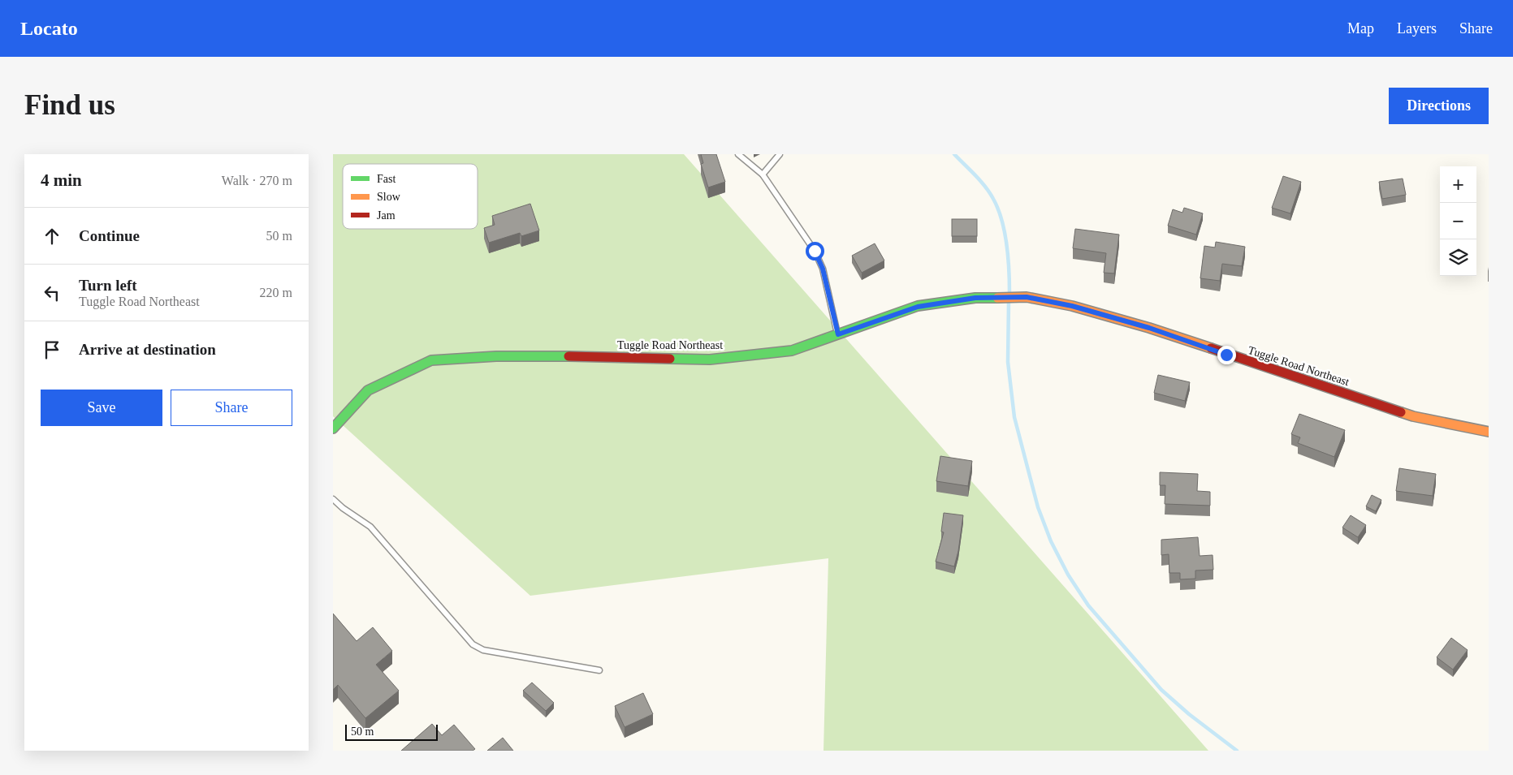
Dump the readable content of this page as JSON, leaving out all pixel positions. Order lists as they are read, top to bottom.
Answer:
{
  "streets": {
    "street": ["Tuggle Road Northeast"]
  },
  "legend": ["Fast", "Slow", "Jam"],
  "scale_bar": "50 m",
  "page": {
    "header": "Locato",
    "nav": ["Map", "Layers", "Share"],
    "buttons": [
      "Directions",
      ["Save", "Share"]
    ],
    "title": "Find us",
    "heading": ["4 min", "Walk · 270 m"],
    "map_buttons": ["+", "−"],
    "list": [
      ["Continue", "50 m"],
      ["Turn left", "Tuggle Road Northeast", "220 m"],
      "Arrive at destination"
    ],
    "scale": "50 m"
  }
}
